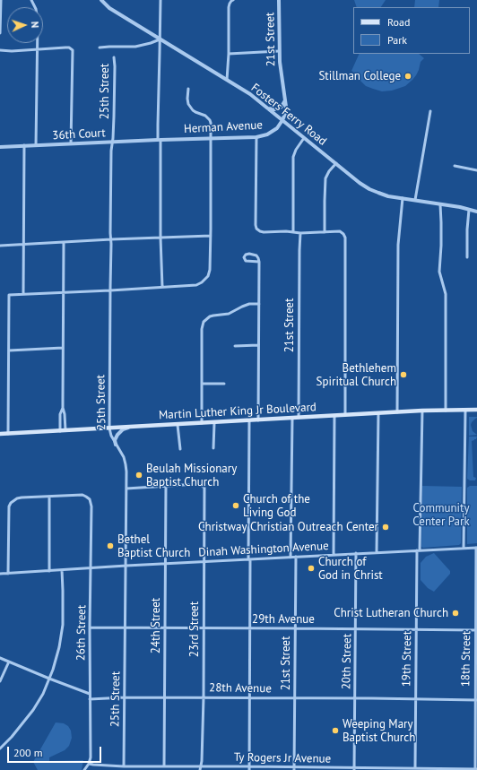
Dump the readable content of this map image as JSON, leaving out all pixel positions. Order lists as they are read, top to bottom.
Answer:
{
  "streets": {
    "main road": ["Martin Luther King Jr Boulevard"],
    "street": [
      "21st Street",
      "25th Street",
      "Fosters Ferry Road",
      "Herman Avenue",
      "36th Court",
      "Dinah Washington Avenue",
      "29th Avenue",
      "24th Street",
      "23rd Street",
      "26th Street",
      "19th Street",
      "18th Street",
      "20th Street",
      "28th Avenue",
      "Ty Rogers Jr Avenue"
    ]
  },
  "crossings": [
    ["21st Street", "Fosters Ferry Road"],
    ["21st Street", "Herman Avenue"],
    ["21st Street", "Martin Luther King Jr Boulevard"],
    ["21st Street", "Dinah Washington Avenue"],
    ["21st Street", "29th Avenue"],
    ["21st Street", "28th Avenue"],
    ["21st Street", "Ty Rogers Jr Avenue"],
    ["25th Street", "36th Court"],
    ["25th Street", "Martin Luther King Jr Boulevard"],
    ["25th Street", "Dinah Washington Avenue"],
    ["25th Street", "29th Avenue"],
    ["25th Street", "28th Avenue"],
    ["25th Street", "Ty Rogers Jr Avenue"],
    ["Fosters Ferry Road", "Herman Avenue"],
    ["Herman Avenue", "36th Court"],
    ["Martin Luther King Jr Boulevard", "19th Street"],
    ["Dinah Washington Avenue", "24th Street"],
    ["Dinah Washington Avenue", "23rd Street"],
    ["Dinah Washington Avenue", "26th Street"],
    ["Dinah Washington Avenue", "19th Street"],
    ["Dinah Washington Avenue", "18th Street"],
    ["Dinah Washington Avenue", "20th Street"],
    ["29th Avenue", "24th Street"],
    ["29th Avenue", "23rd Street"],
    ["29th Avenue", "26th Street"],
    ["29th Avenue", "19th Street"],
    ["29th Avenue", "18th Street"],
    ["29th Avenue", "20th Street"],
    ["24th Street", "23rd Street"],
    ["24th Street", "28th Avenue"],
    ["24th Street", "Ty Rogers Jr Avenue"],
    ["23rd Street", "28th Avenue"],
    ["23rd Street", "Ty Rogers Jr Avenue"],
    ["26th Street", "28th Avenue"],
    ["26th Street", "Ty Rogers Jr Avenue"],
    ["19th Street", "28th Avenue"],
    ["19th Street", "Ty Rogers Jr Avenue"],
    ["18th Street", "28th Avenue"],
    ["18th Street", "Ty Rogers Jr Avenue"],
    ["20th Street", "28th Avenue"],
    ["20th Street", "Ty Rogers Jr Avenue"]
  ],
  "parks": ["Community Center Park"],
  "places": [
    "Stillman College",
    "Bethlehem Spiritual Church",
    "Beulah Missionary Baptist Church",
    "Church of the Living God",
    "Christway Christian Outreach Center",
    "Bethel Baptist Church",
    "Church of God in Christ",
    "Christ Lutheran Church",
    "Weeping Mary Baptist Church"
  ],
  "legend": ["Road", "Park"],
  "scale_bar": "200 m",
  "north": "right"
}
